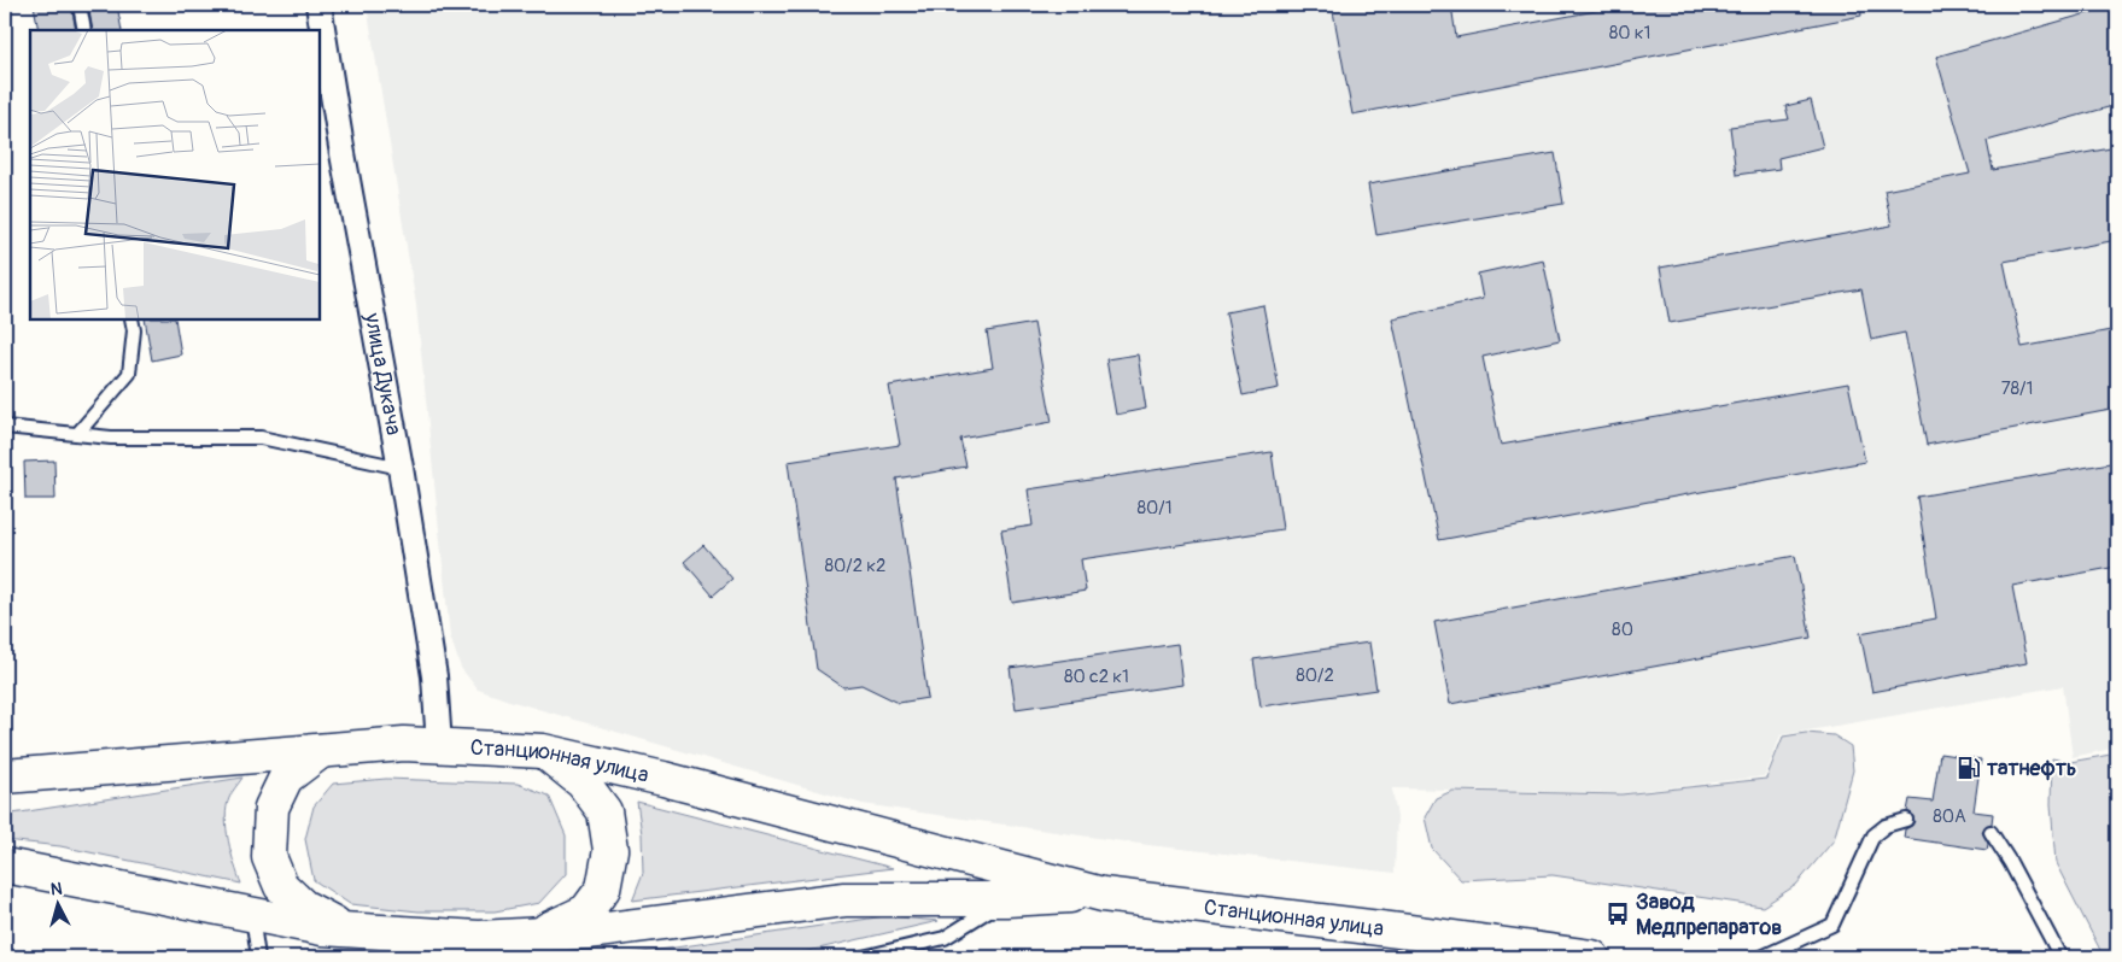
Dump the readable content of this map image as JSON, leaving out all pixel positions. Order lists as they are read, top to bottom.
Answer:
{
  "streets": {
    "main road": ["Станционная улица"],
    "street": ["улица Дукача"]
  },
  "crossings": [
    ["улица Дукача", "Станционная улица"]
  ],
  "places": {
    "fuel station": ["татнефть"],
    "bus stop": ["Завод Медпрепаратов"]
  },
  "house_numbers": [
    "80 к1",
    "78/1",
    "80/1",
    "80/2 к2",
    "80",
    "80/2",
    "80 с2 к1",
    "80А"
  ],
  "north": "top"
}
